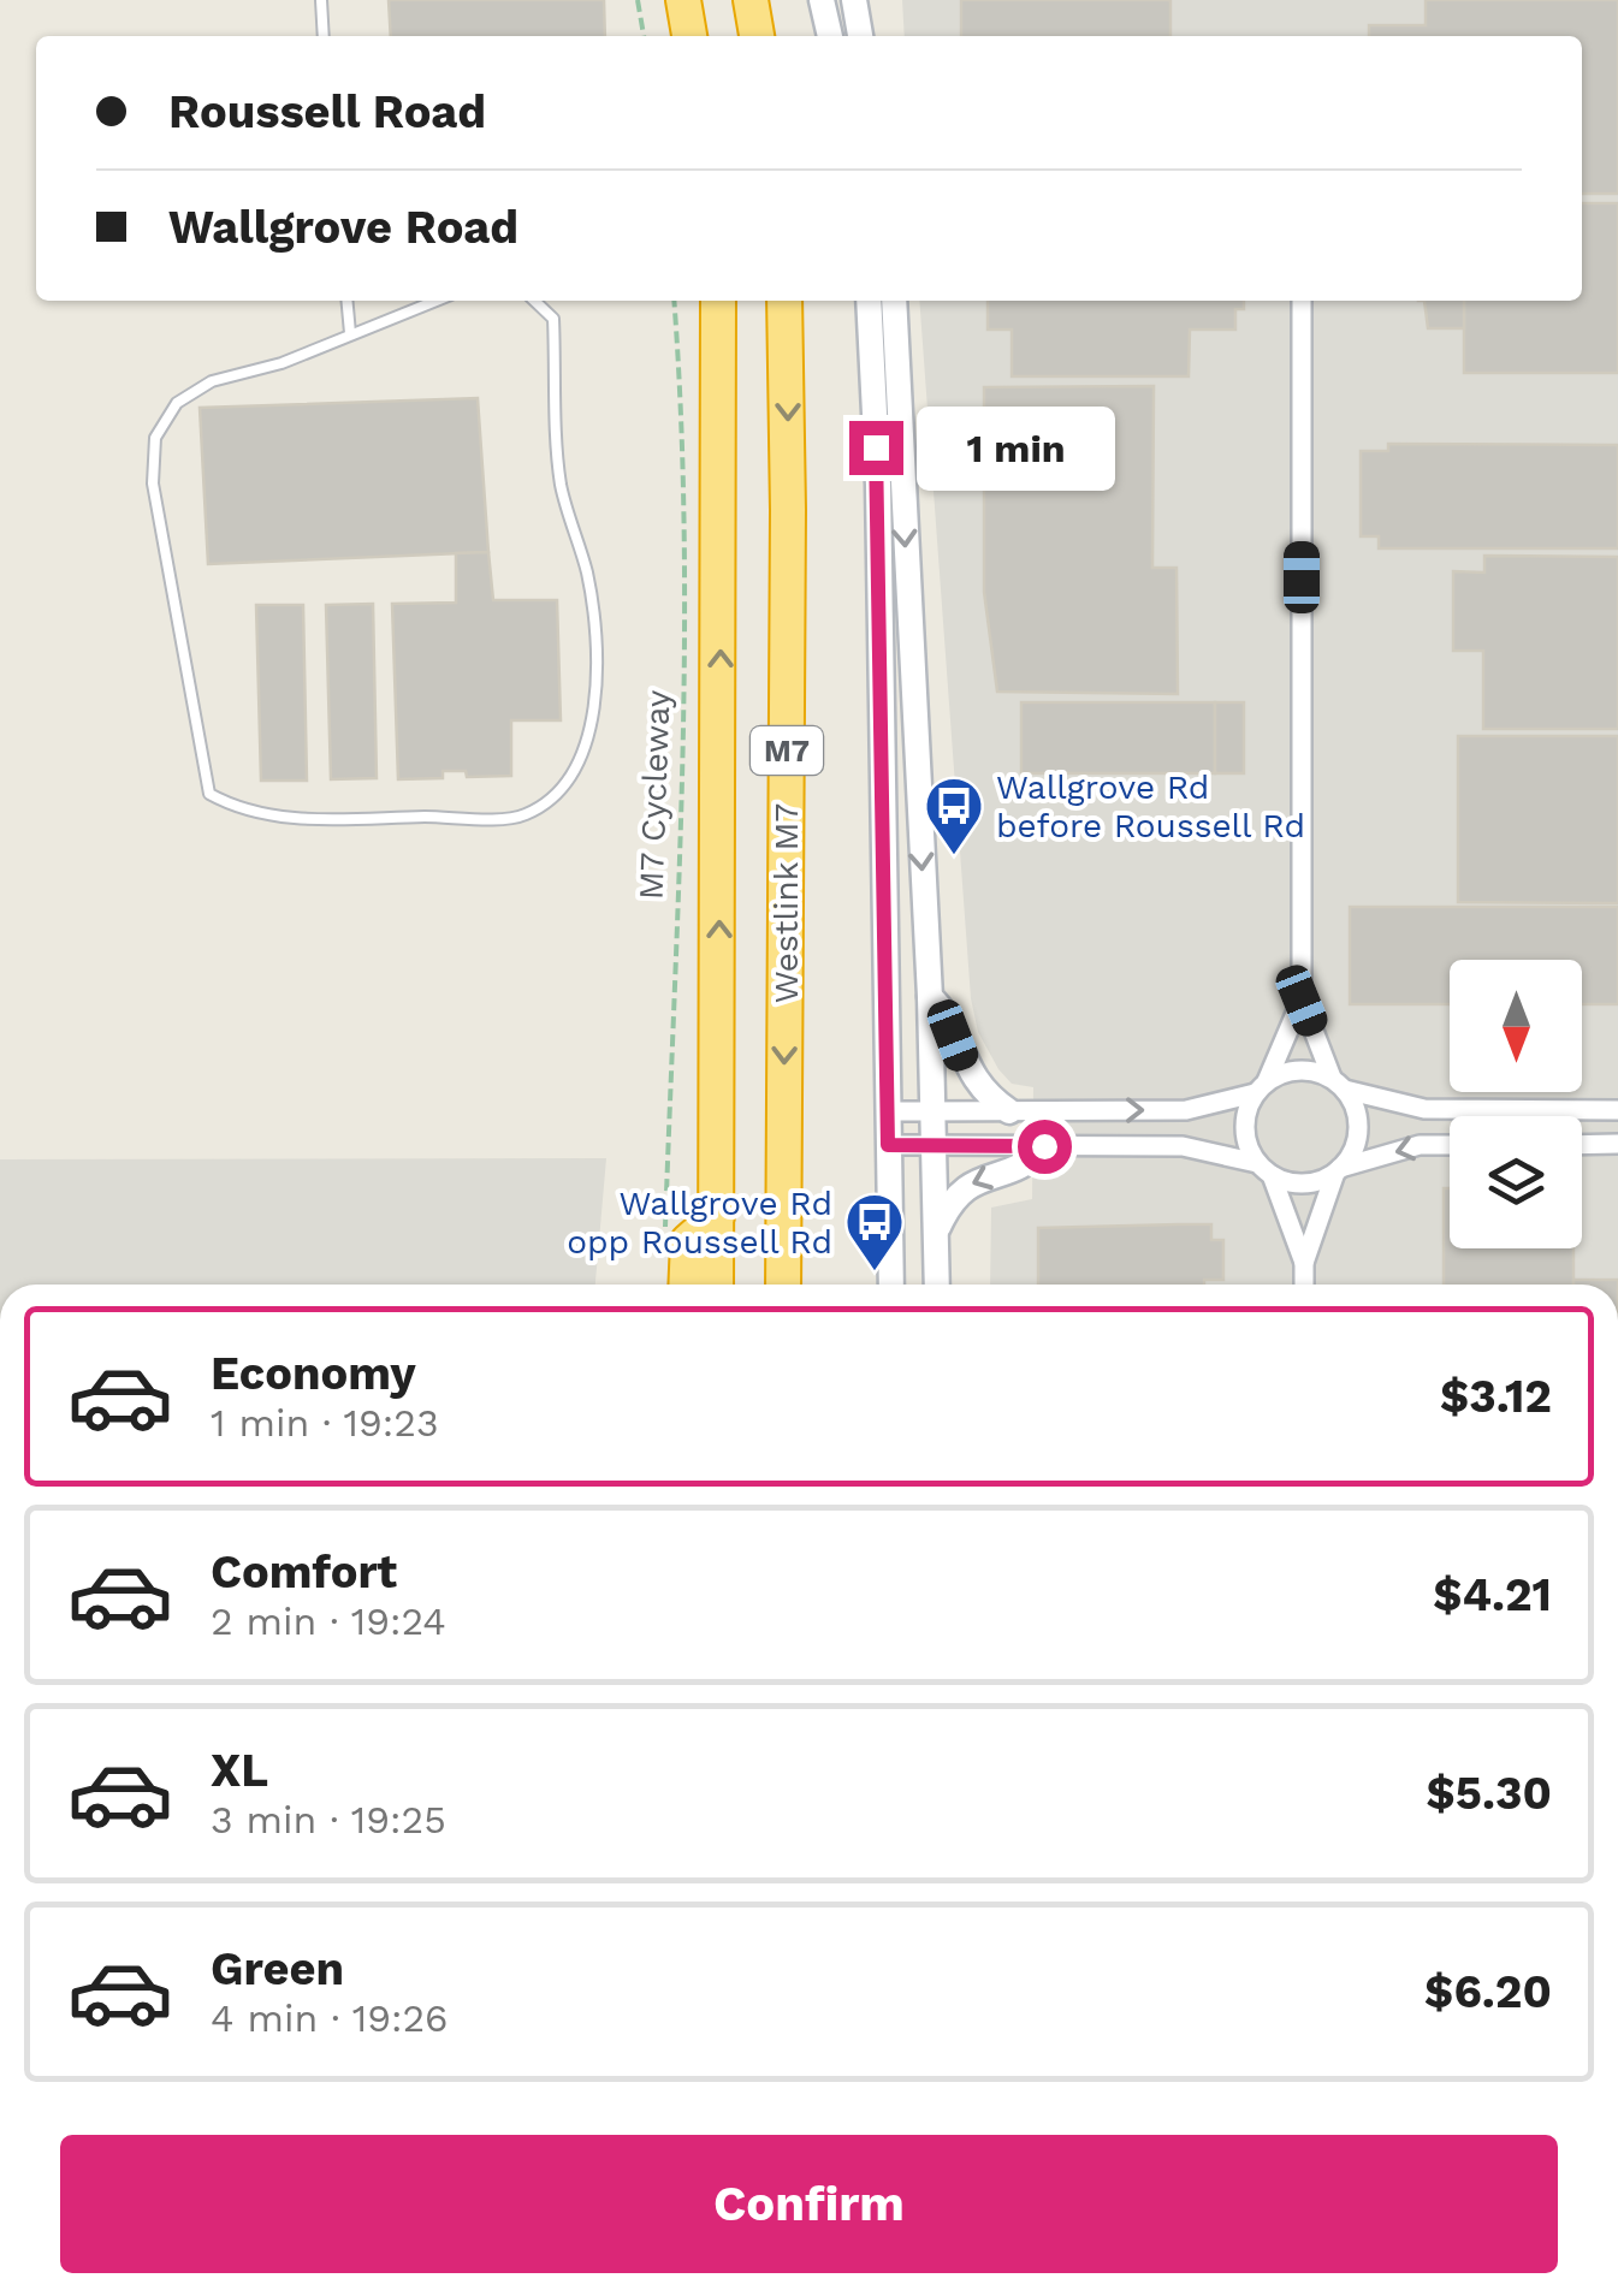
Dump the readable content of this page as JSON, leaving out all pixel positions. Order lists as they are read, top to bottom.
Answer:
{
  "streets": {
    "highway": ["M7", "Westlink M7"],
    "path": ["M7 Cycleway"]
  },
  "places": {
    "bus stop": ["Wallgrove Rd before Roussell Rd", "Wallgrove Rd opp Roussell Rd"]
  },
  "north": "bottom",
  "page": {
    "banner": ["Roussell Road", "Wallgrove Road"],
    "bubble": "1 min",
    "list": [
      {
        "name": "Economy",
        "note": "1 min · 19:23",
        "value": "$3.12"
      },
      {
        "name": "Comfort",
        "note": "2 min · 19:24",
        "value": "$4.21"
      },
      {
        "name": "XL",
        "note": "3 min · 19:25",
        "value": "$5.30"
      },
      {
        "name": "Green",
        "note": "4 min · 19:26",
        "value": "$6.20"
      }
    ],
    "buttons": "Confirm"
  }
}
